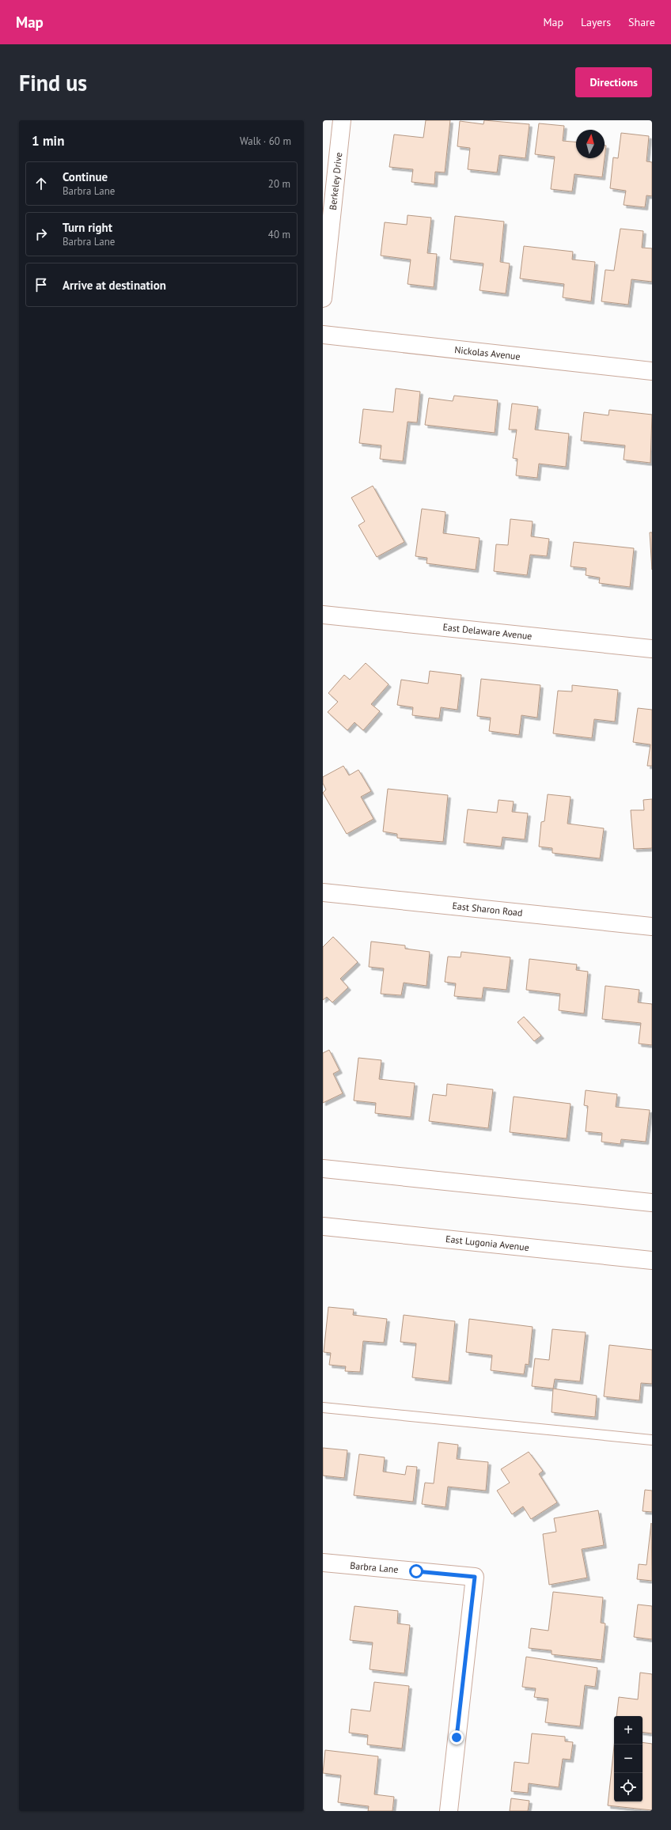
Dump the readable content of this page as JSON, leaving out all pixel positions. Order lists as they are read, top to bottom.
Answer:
{
  "streets": {
    "street": [
      "Berkeley Drive",
      "Nickolas Avenue",
      "East Delaware Avenue",
      "East Sharon Road",
      "East Lugonia Avenue",
      "Barbra Lane"
    ]
  },
  "north": "top",
  "page": {
    "header": "Map",
    "nav": ["Map", "Layers", "Share"],
    "buttons": "Directions",
    "title": "Find us",
    "heading": ["1 min", "Walk · 60 m"],
    "list": [
      ["Continue", "Barbra Lane", "20 m"],
      ["Turn right", "Barbra Lane", "40 m"],
      "Arrive at destination"
    ],
    "map_buttons": ["+", "−"]
  }
}
